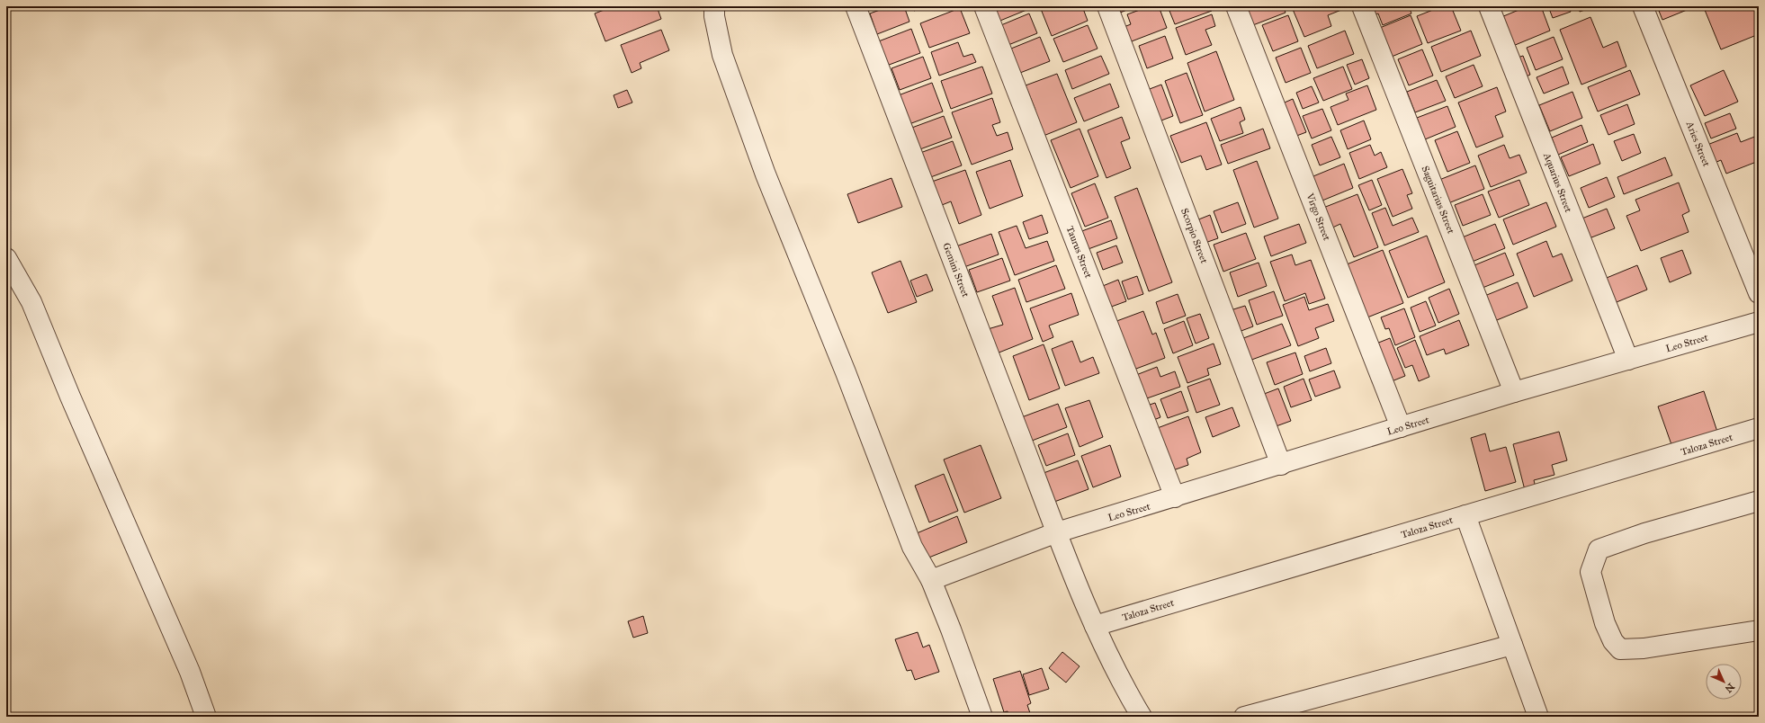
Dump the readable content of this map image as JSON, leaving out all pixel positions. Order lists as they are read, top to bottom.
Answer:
{
  "streets": {
    "street": [
      "Aries Street",
      "Aquarius Street",
      "Saguitarius Street",
      "Virgo Street",
      "Scorpio Street",
      "Taurus Street",
      "Gemini Street",
      "Leo Street",
      "Taloza Street"
    ]
  },
  "crossings": [
    ["Aquarius Street", "Leo Street"],
    ["Saguitarius Street", "Leo Street"],
    ["Virgo Street", "Leo Street"],
    ["Scorpio Street", "Leo Street"],
    ["Taurus Street", "Leo Street"],
    ["Gemini Street", "Leo Street"],
    ["Gemini Street", "Taloza Street"]
  ],
  "north": "bottom right"
}
